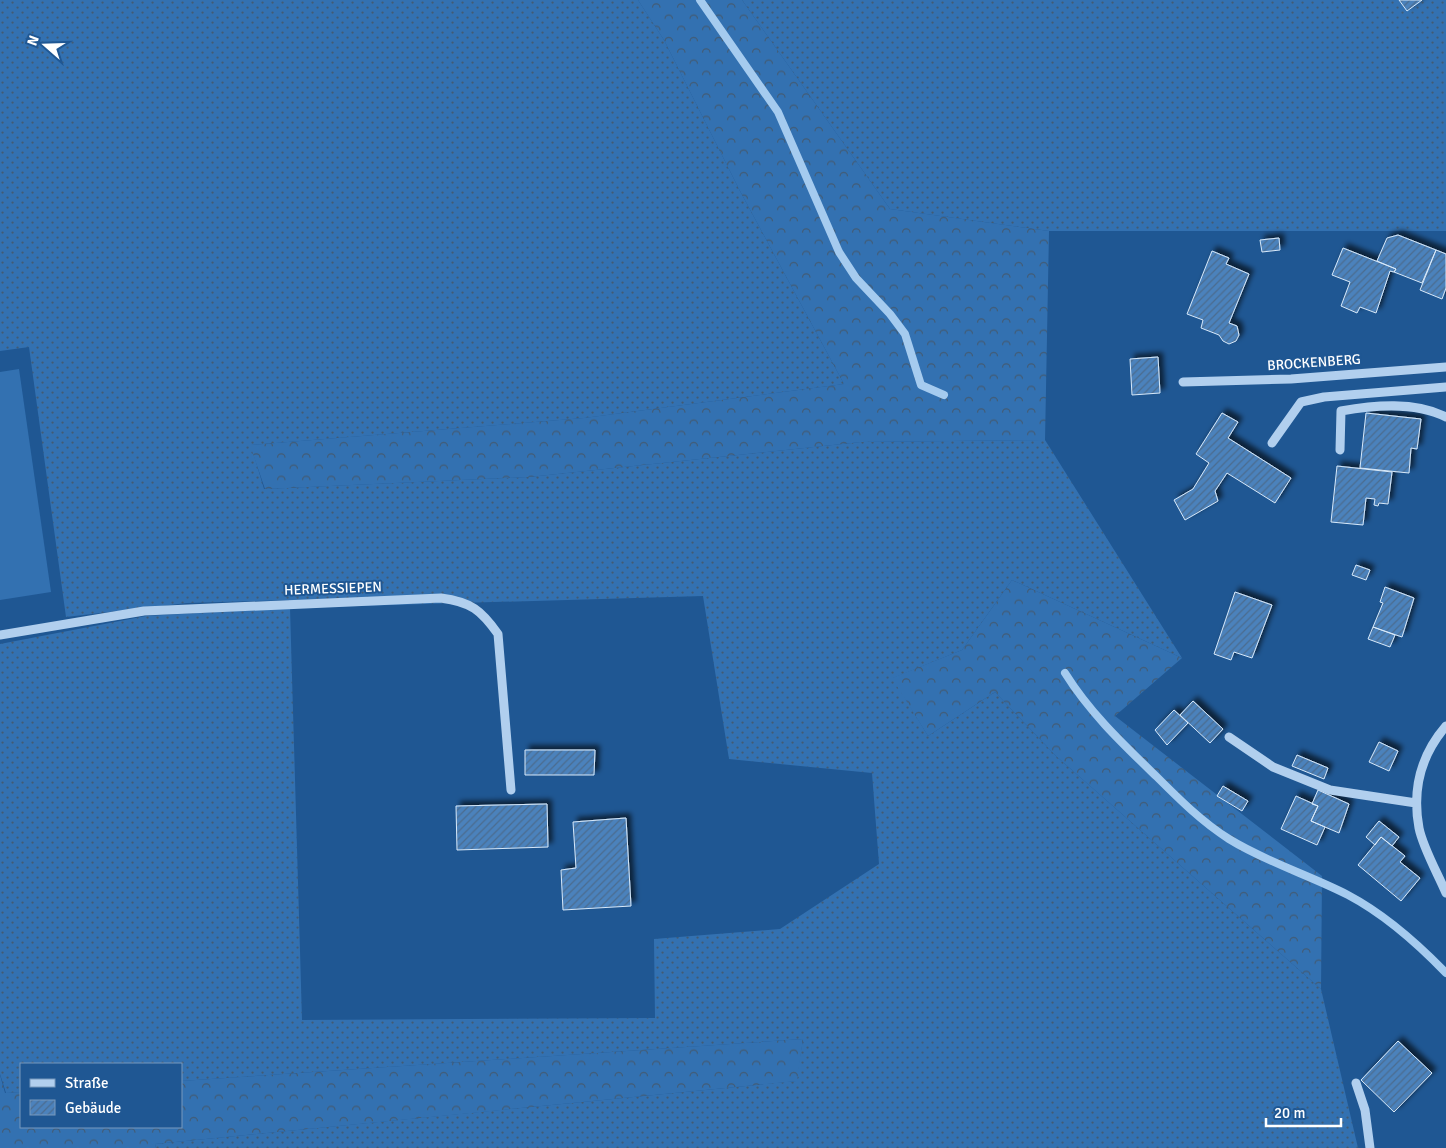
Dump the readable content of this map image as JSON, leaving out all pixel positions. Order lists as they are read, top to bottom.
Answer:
{
  "streets": {
    "street": ["BROCKENBERG", "HERMESSIEPEN"]
  },
  "legend": ["Straße", "Gebäude"],
  "scale_bar": "20 m",
  "north": "left"
}
